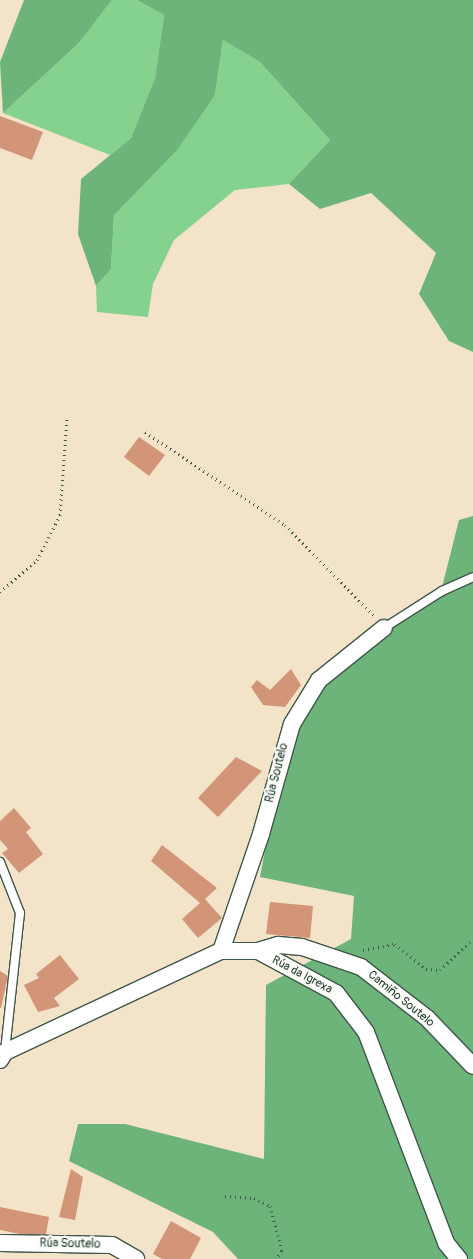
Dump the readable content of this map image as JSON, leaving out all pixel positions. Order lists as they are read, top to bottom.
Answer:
{
  "streets": {
    "street": ["Rúa Soutelo", "Rúa da Igrexa", "Camiño Soutelo"]
  },
  "crossings": [
    ["Rúa Soutelo", "Rúa da Igrexa"],
    ["Rúa da Igrexa", "Camiño Soutelo"]
  ]
}
